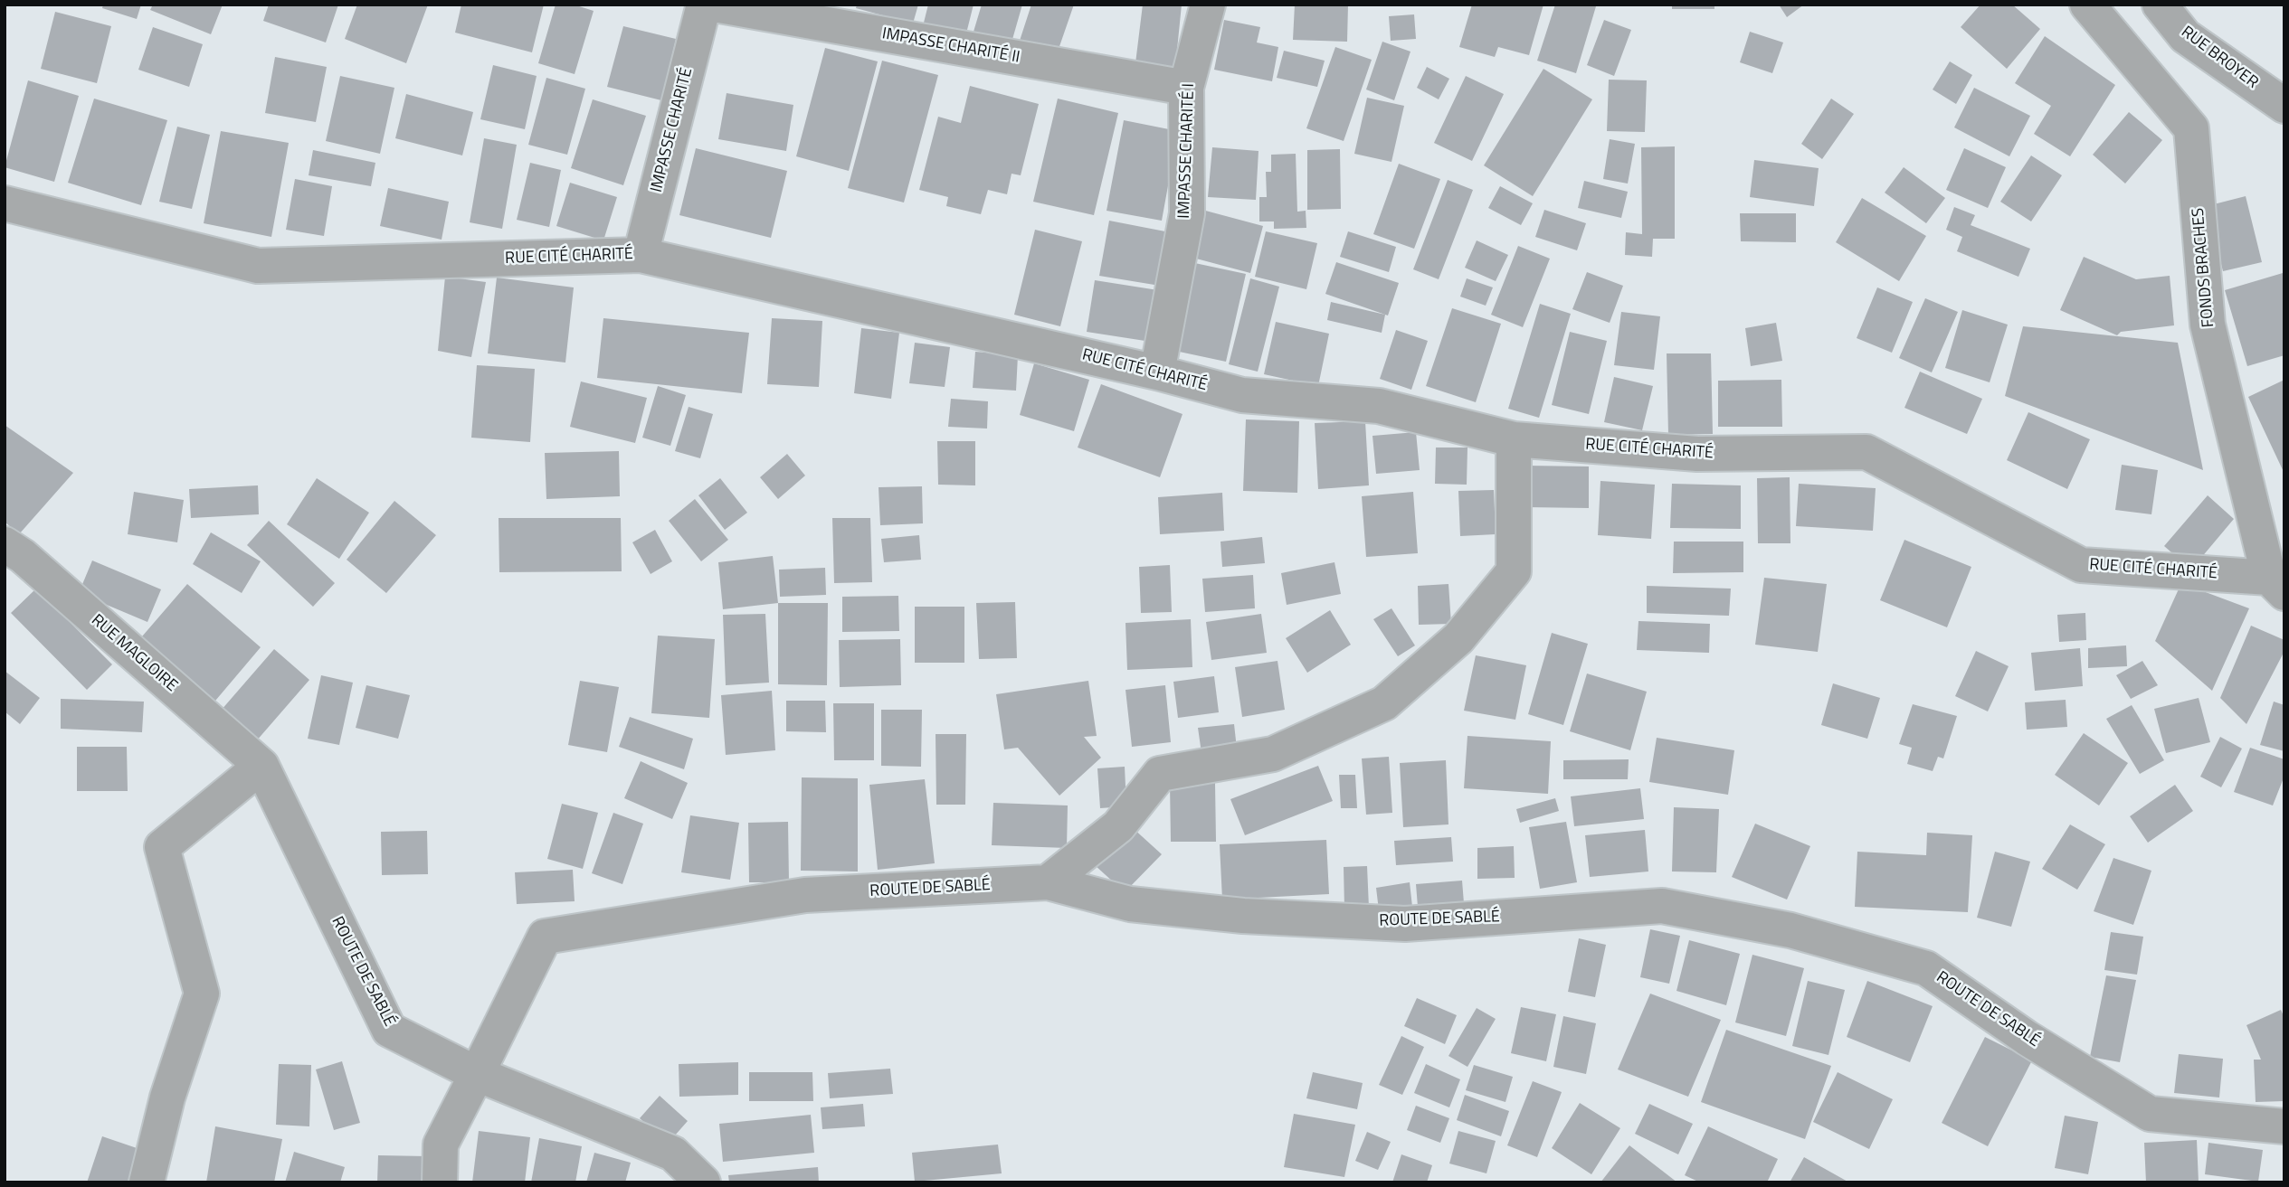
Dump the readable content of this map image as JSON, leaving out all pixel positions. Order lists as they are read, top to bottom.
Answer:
{
  "streets": {
    "street": [
      "IMPASSE CHARITÉ II",
      "RUE BROYER",
      "IMPASSE CHARITÉ",
      "IMPASSE CHARITÉ I",
      "RUE CITÉ CHARITÉ",
      "FONDS BRACHES",
      "RUE MAGLOIRE",
      "ROUTE DE SABLÉ"
    ]
  },
  "crossings": [
    ["IMPASSE CHARITÉ II", "IMPASSE CHARITÉ I"],
    ["IMPASSE CHARITÉ", "RUE CITÉ CHARITÉ"],
    ["IMPASSE CHARITÉ I", "RUE CITÉ CHARITÉ"],
    ["RUE CITÉ CHARITÉ", "FONDS BRACHES"],
    ["RUE MAGLOIRE", "ROUTE DE SABLÉ"]
  ]
}
